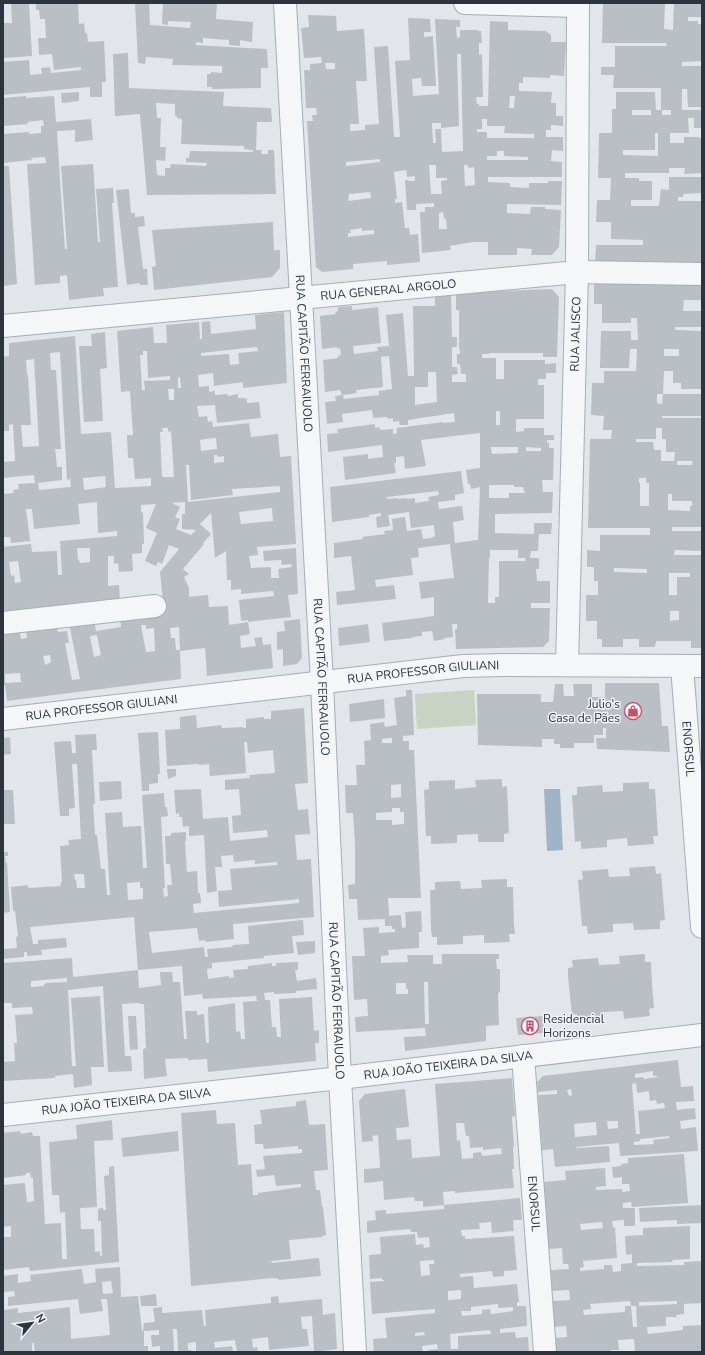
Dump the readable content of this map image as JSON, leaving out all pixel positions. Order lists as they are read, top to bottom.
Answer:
{
  "streets": {
    "street": [
      "RUA GENERAL ARGOLO",
      "RUA JALISCO",
      "RUA CAPITÃO FERRAIUOLO",
      "RUA PROFESSOR GIULIANI",
      "ENORSUL",
      "RUA JOÃO TEIXEIRA DA SILVA"
    ]
  },
  "crossings": [
    ["RUA GENERAL ARGOLO", "RUA JALISCO"],
    ["RUA GENERAL ARGOLO", "RUA CAPITÃO FERRAIUOLO"],
    ["RUA JALISCO", "RUA PROFESSOR GIULIANI"],
    ["RUA CAPITÃO FERRAIUOLO", "RUA PROFESSOR GIULIANI"],
    ["RUA CAPITÃO FERRAIUOLO", "RUA JOÃO TEIXEIRA DA SILVA"],
    ["RUA PROFESSOR GIULIANI", "ENORSUL"],
    ["ENORSUL", "RUA JOÃO TEIXEIRA DA SILVA"]
  ],
  "places": {
    "shop": ["Julio's Casa de Pães"],
    "building": ["Residencial Horizons"]
  },
  "north": "top right"
}
